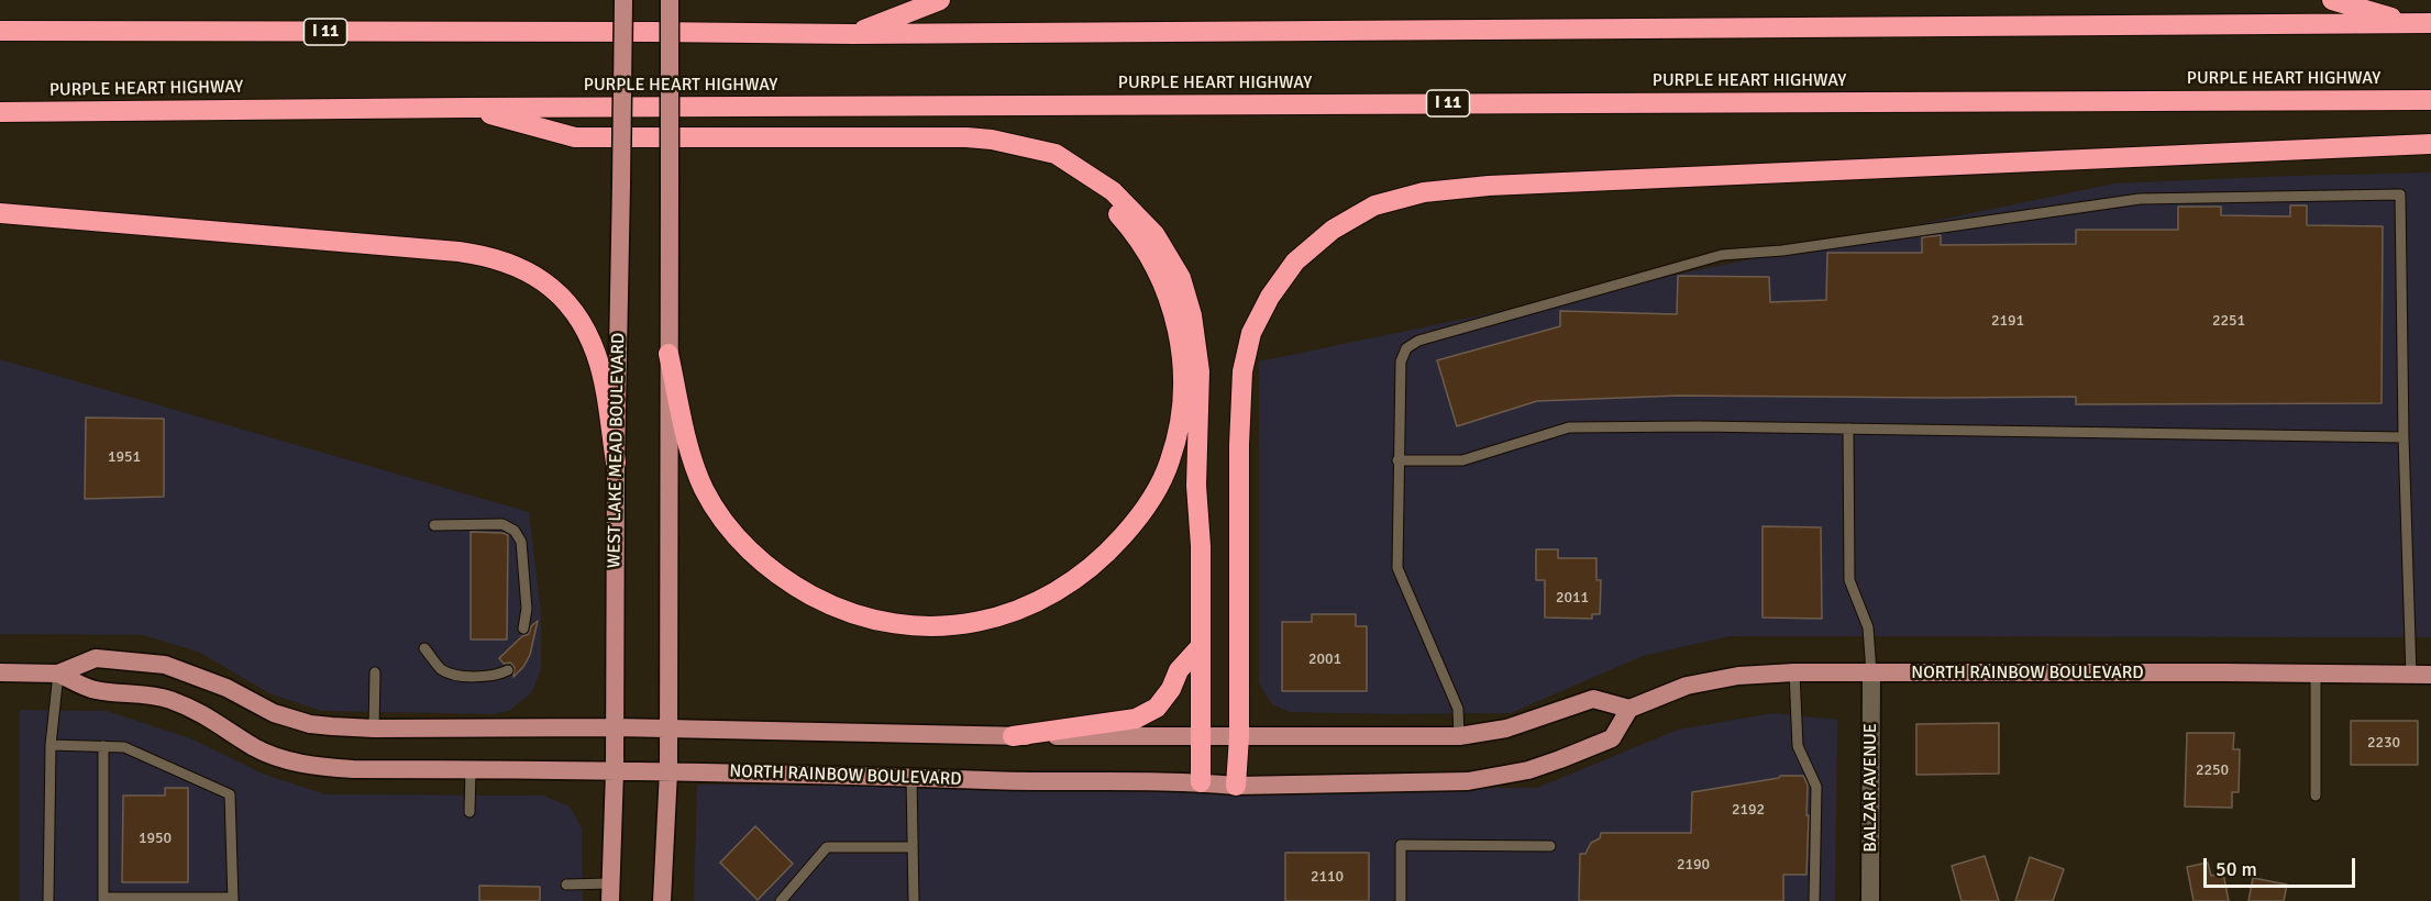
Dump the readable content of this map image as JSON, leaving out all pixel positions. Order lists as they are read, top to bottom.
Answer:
{
  "streets": {
    "highway": ["I 11", "PURPLE HEART HIGHWAY"],
    "main road": ["WEST LAKE MEAD BOULEVARD", "NORTH RAINBOW BOULEVARD"],
    "street": ["BALZAR AVENUE"]
  },
  "crossings": [
    ["WEST LAKE MEAD BOULEVARD", "NORTH RAINBOW BOULEVARD"],
    ["NORTH RAINBOW BOULEVARD", "BALZAR AVENUE"]
  ],
  "house_numbers": [
    "2191",
    "2251",
    "1951",
    "2011",
    "2001",
    "2230",
    "2250",
    "2192",
    "1950",
    "2190",
    "2110"
  ],
  "scale_bar": "50 m"
}
